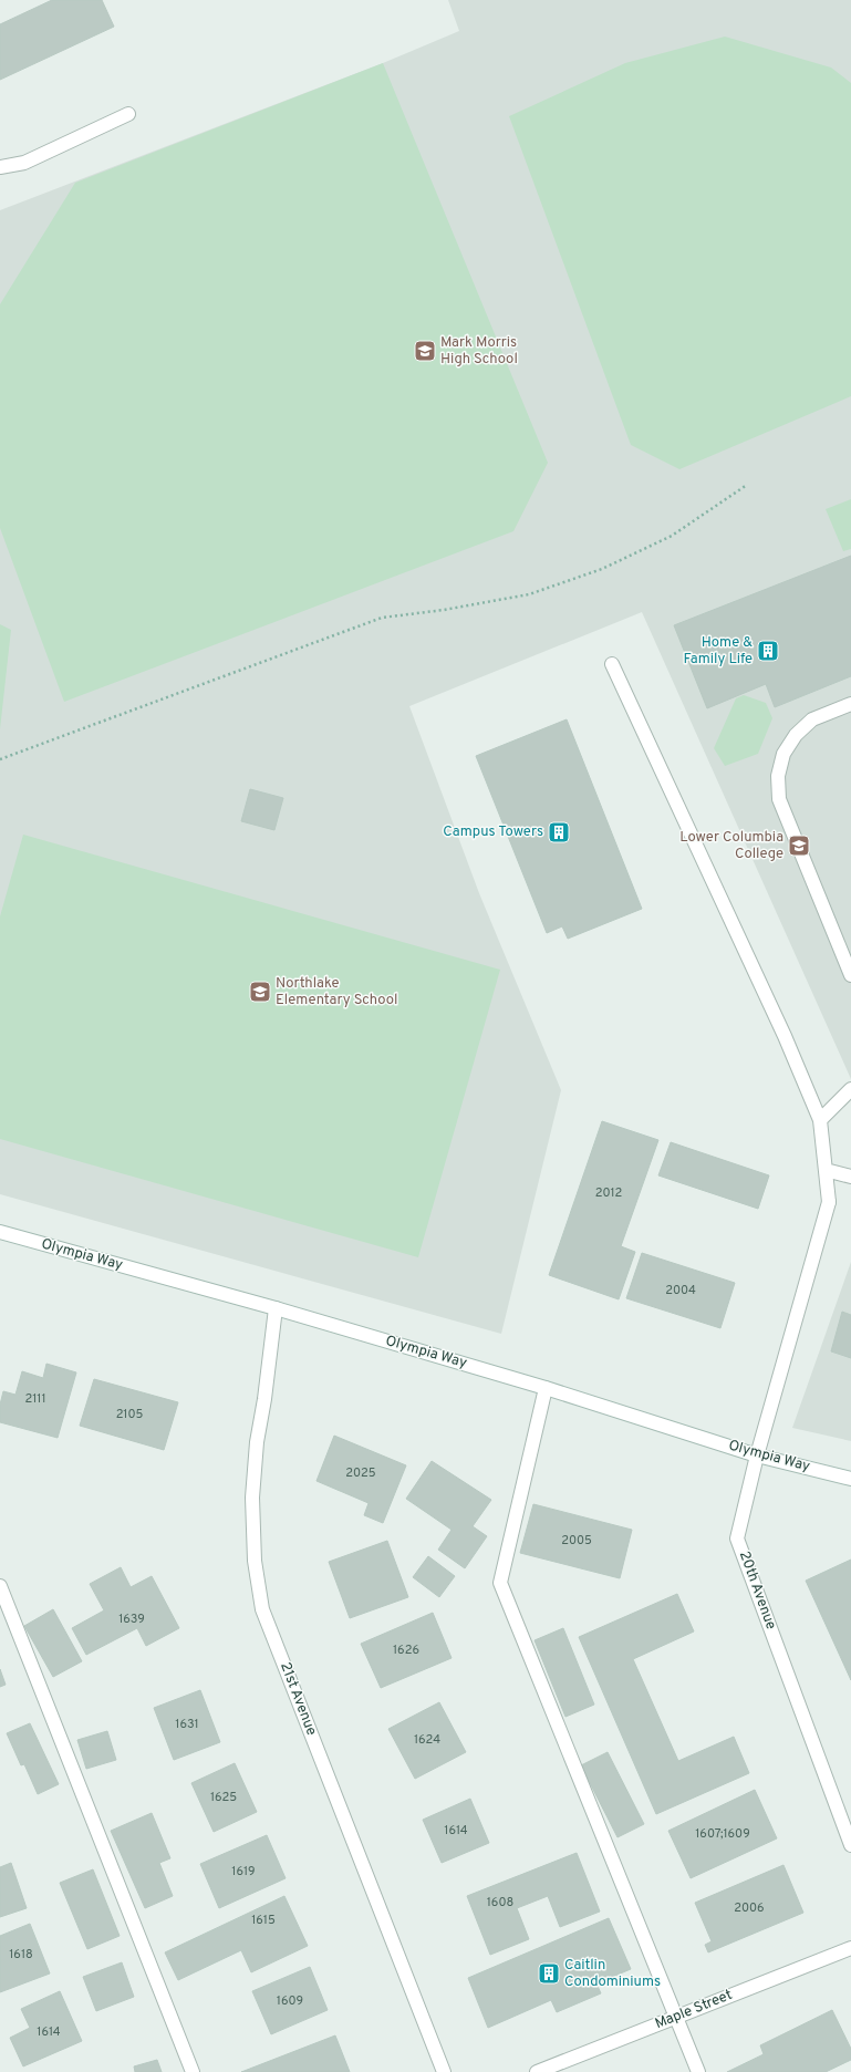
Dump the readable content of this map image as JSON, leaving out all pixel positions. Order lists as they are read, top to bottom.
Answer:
{
  "streets": {
    "street": [
      "Olympia Way",
      "20th Avenue",
      "21st Avenue",
      "Maple Street"
    ]
  },
  "crossings": [
    ["Olympia Way", "20th Avenue"],
    ["Olympia Way", "21st Avenue"]
  ],
  "places": {
    "school or university": ["Mark Morris High School", "Lower Columbia College", "Northlake Elementary School"],
    "building": ["Home & Family Life", "Campus Towers", "Caitlin Condominiums"]
  },
  "house_numbers": [
    "2012",
    "2004",
    "2111",
    "2105",
    "2025",
    "2005",
    "1639",
    "1626",
    "1631",
    "1624",
    "1625",
    "1614",
    "1607;1609",
    "1619",
    "1608",
    "2006",
    "1615",
    "1618",
    "1609",
    "1614"
  ]
}
